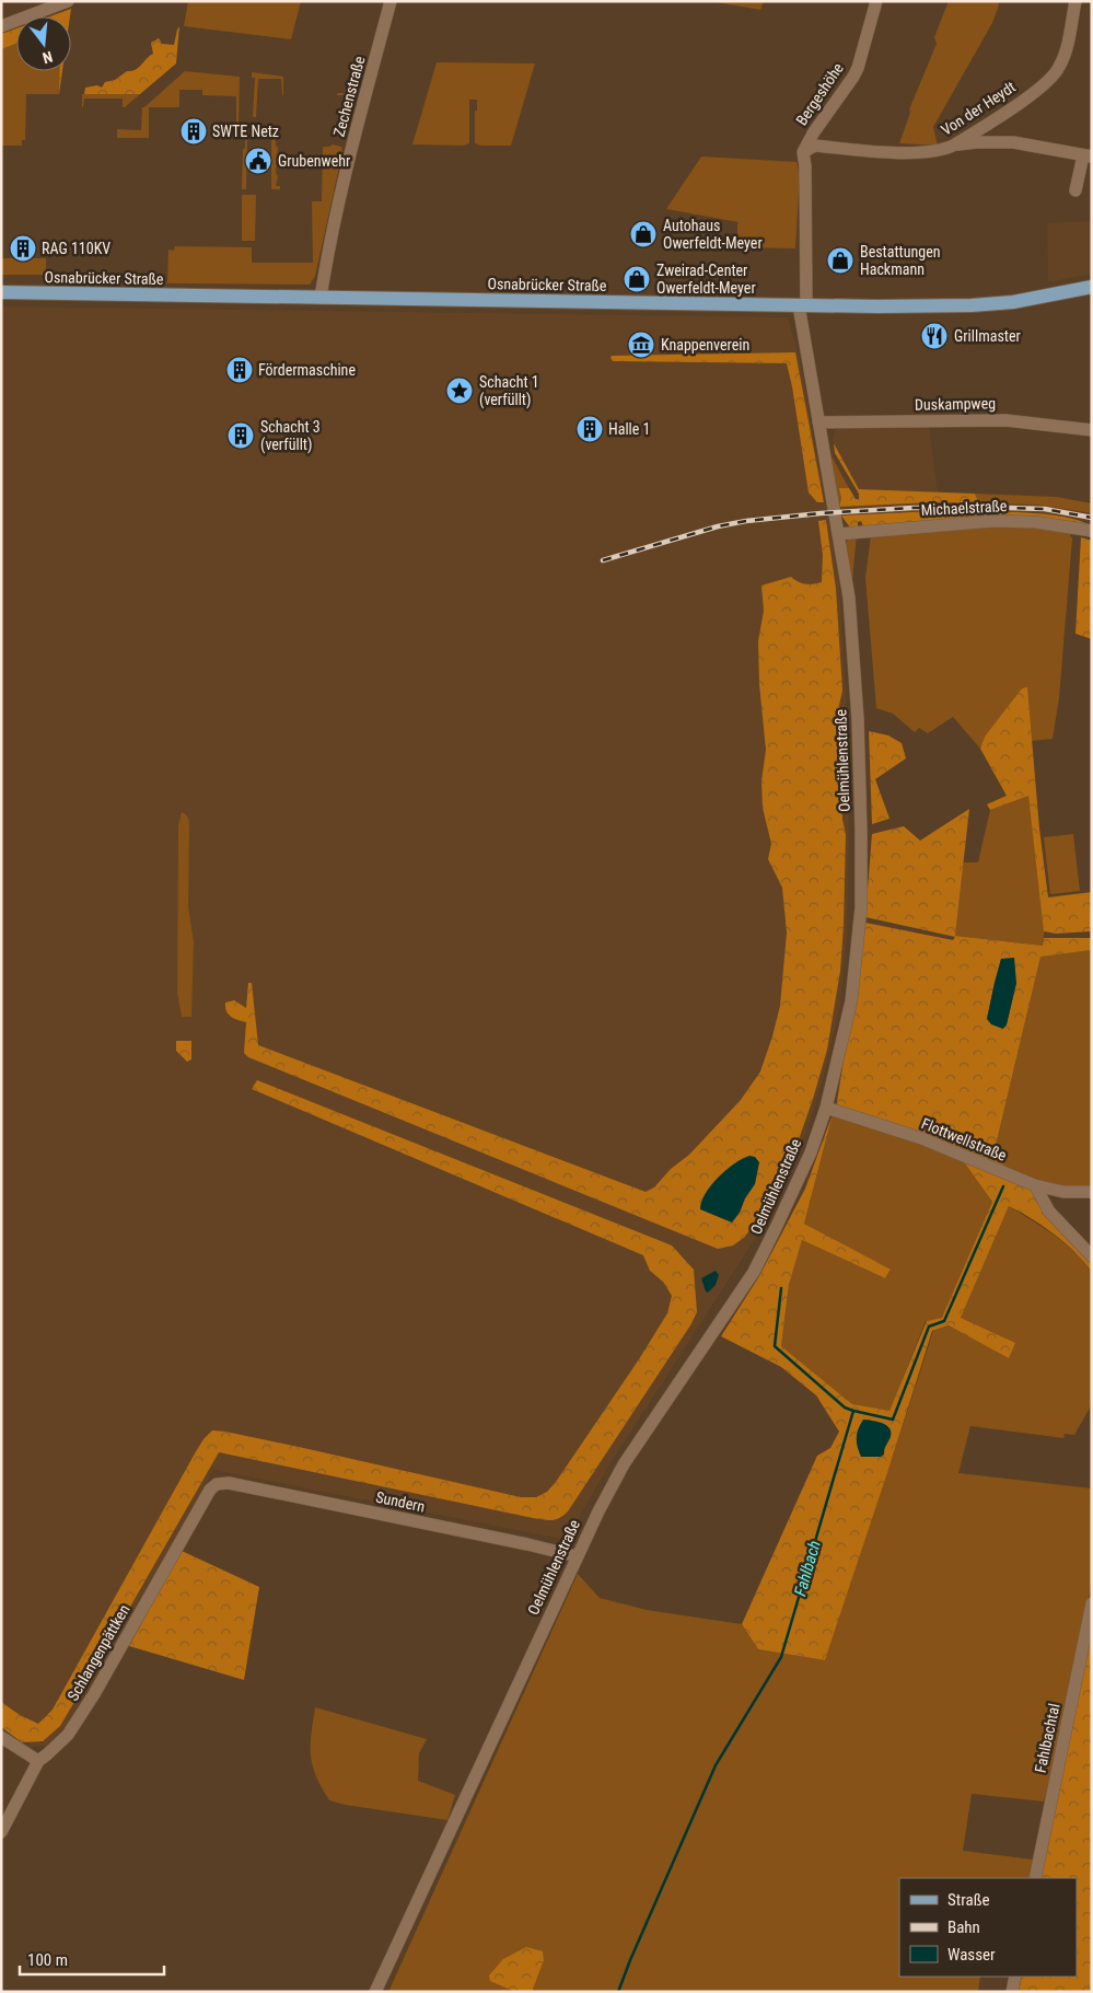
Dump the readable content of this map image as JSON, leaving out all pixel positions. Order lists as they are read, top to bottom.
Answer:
{
  "streets": {
    "main road": ["Osnabrücker Straße"],
    "street": [
      "Bergeshöhe",
      "Zechenstraße",
      "Von der Heydt",
      "Duskampweg",
      "Michaelstraße",
      "Oelmühlenstraße",
      "Flottwellstraße",
      "Sundern",
      "Schlangenpättken",
      "Fahlbachtal"
    ]
  },
  "crossings": [
    ["Bergeshöhe", "Von der Heydt"],
    ["Zechenstraße", "Osnabrücker Straße"],
    ["Osnabrücker Straße", "Oelmühlenstraße"],
    ["Duskampweg", "Oelmühlenstraße"],
    ["Michaelstraße", "Oelmühlenstraße"],
    ["Oelmühlenstraße", "Flottwellstraße"],
    ["Oelmühlenstraße", "Sundern"],
    ["Sundern", "Schlangenpättken"]
  ],
  "water": ["Fahlbach"],
  "places": {
    "building": [
      "SWTE Netz",
      "RAG 110KV",
      "Fördermaschine",
      "Halle 1",
      "Schacht 3 (verfüllt)"
    ],
    "public building": ["Grubenwehr"],
    "shop": ["Autohaus Owerfeldt-Meyer", "Bestattungen Hackmann", "Zweirad-Center Owerfeldt-Meyer"],
    "restaurant": ["Grillmaster"],
    "museum": ["Knappenverein"],
    "place": ["Schacht 1 (verfüllt)"]
  },
  "legend": ["Straße", "Bahn", "Wasser"],
  "scale_bar": "100 m",
  "north": "bottom"
}
